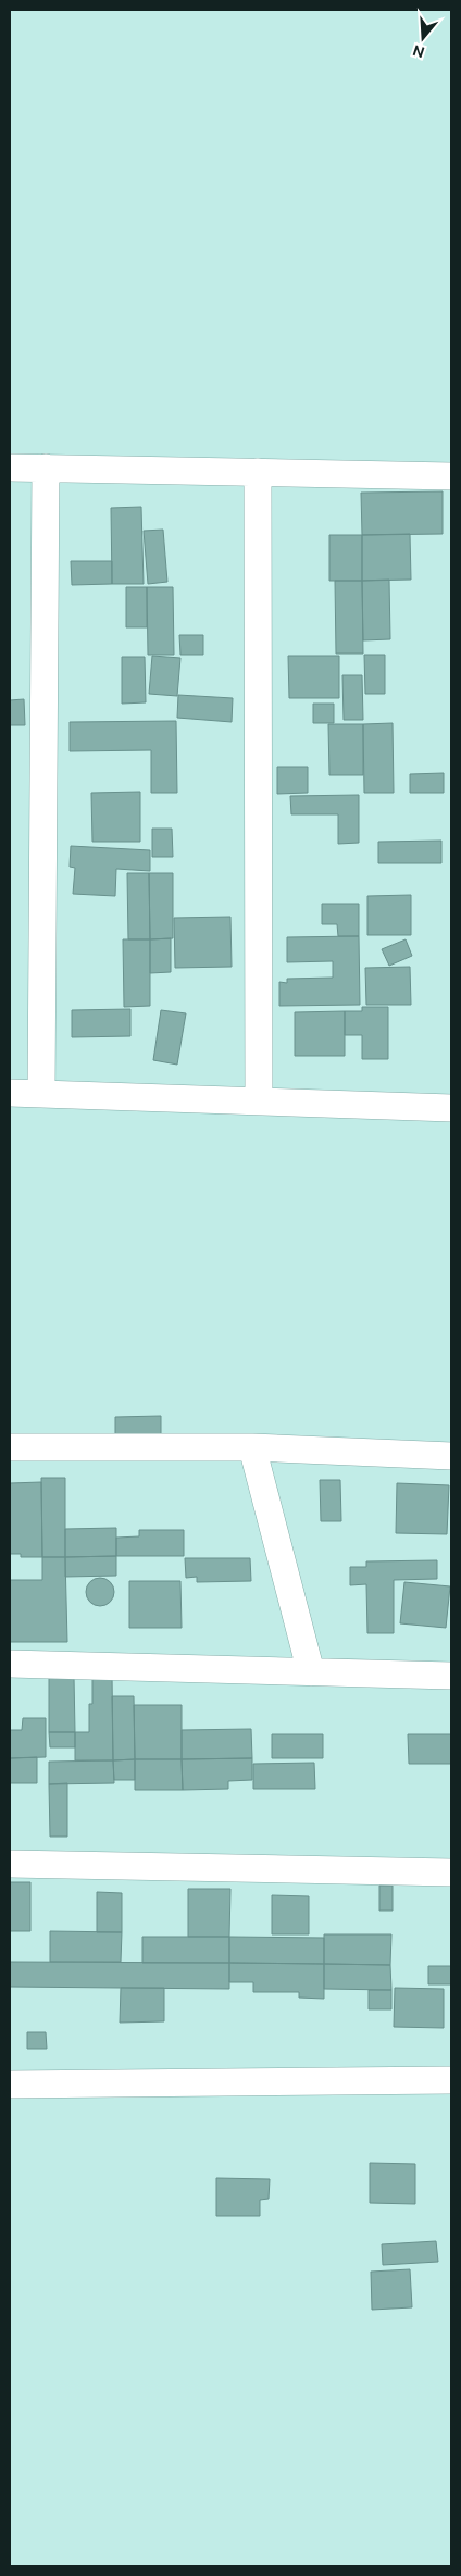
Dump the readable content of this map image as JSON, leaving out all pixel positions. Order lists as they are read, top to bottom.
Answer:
{
  "north": "bottom"
}
